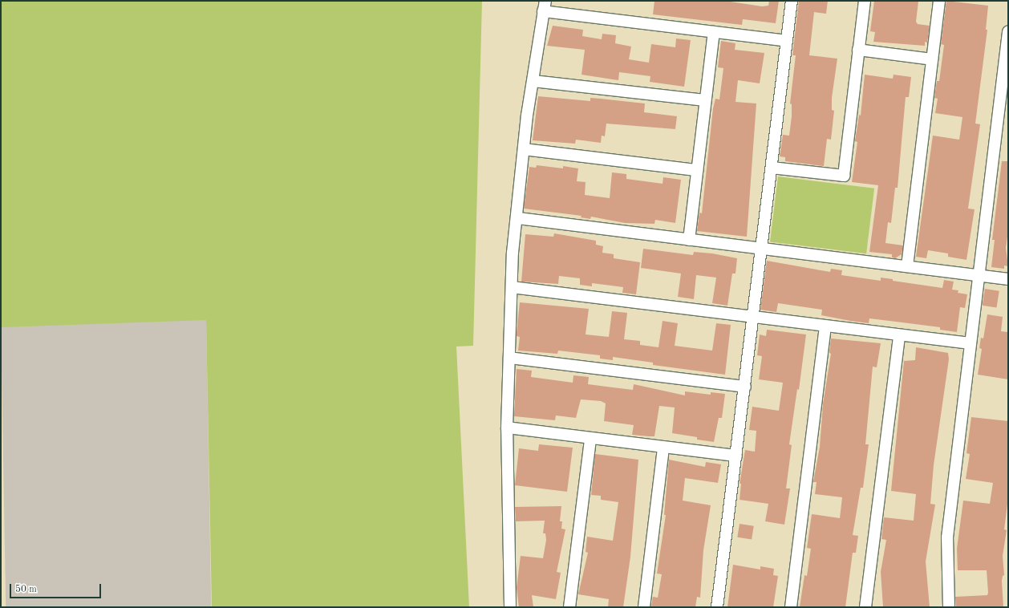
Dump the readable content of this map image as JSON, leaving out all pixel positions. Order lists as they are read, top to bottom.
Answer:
{
  "scale_bar": "50 m"
}
